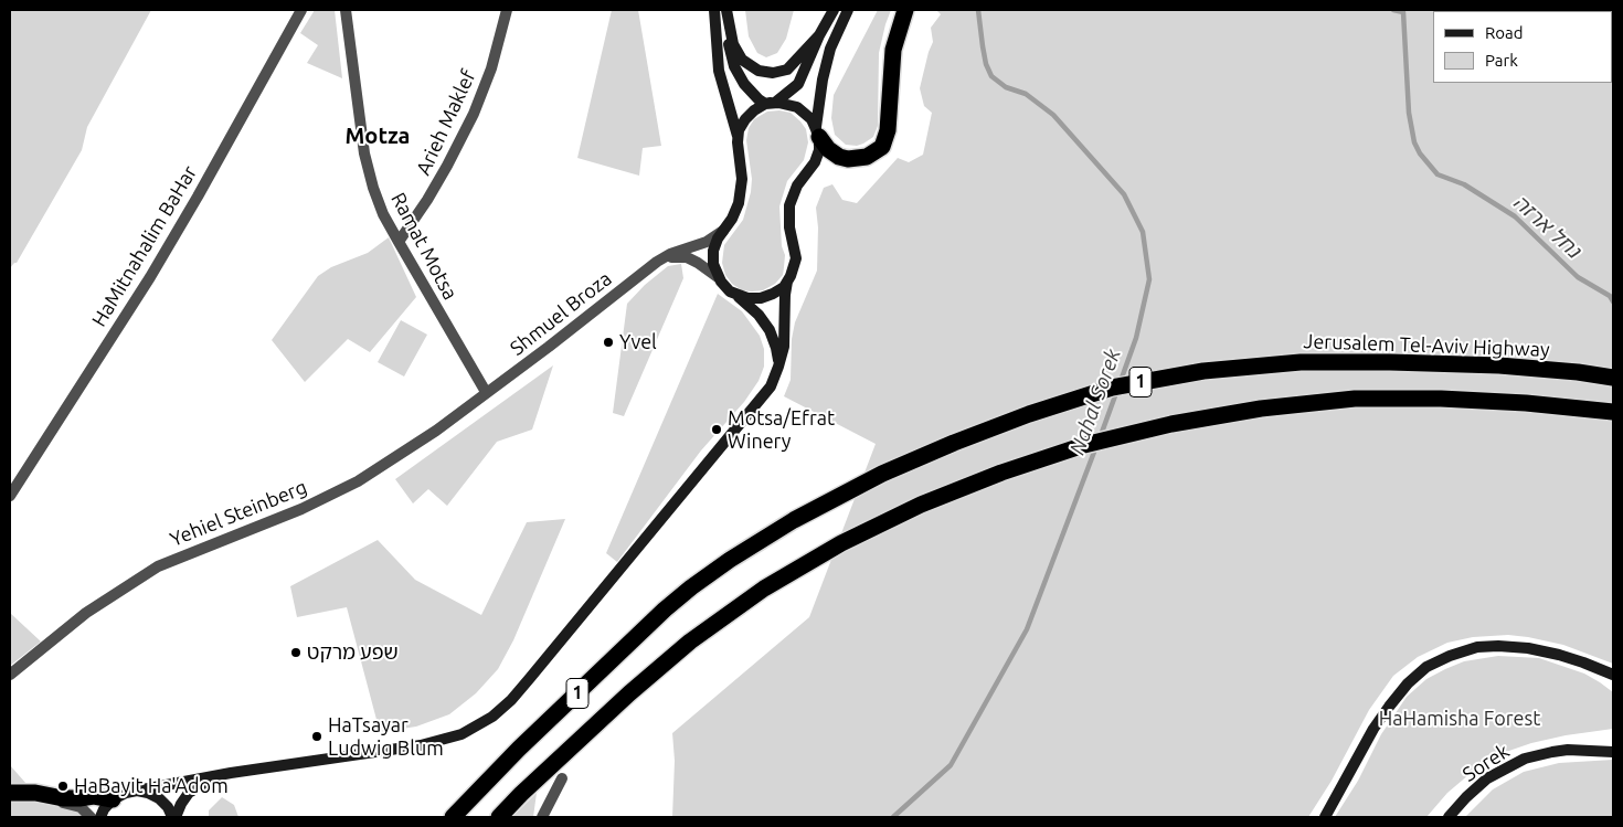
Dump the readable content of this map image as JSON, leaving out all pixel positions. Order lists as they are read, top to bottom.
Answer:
{
  "streets": {
    "highway": ["Jerusalem Tel-Aviv Highway", "1"],
    "main road": ["Sorek"],
    "street": [
      "Arieh Maklef",
      "HaMitnahalim BaHar",
      "Ramat Motsa",
      "Shmuel Broza",
      "Yehiel Steinberg"
    ]
  },
  "crossings": [
    ["Arieh Maklef", "Ramat Motsa"],
    ["Ramat Motsa", "Shmuel Broza"],
    ["Ramat Motsa", "Yehiel Steinberg"],
    ["Shmuel Broza", "Yehiel Steinberg"]
  ],
  "districts": ["Motza"],
  "water": ["נחל ארזה", "Nahal Sorek"],
  "parks": ["HaHamisha Forest"],
  "places": [
    "Yvel",
    "Motsa/Efrat Winery",
    "שפע מרקט",
    "HaTsayar Ludwig Blum",
    "HaBayit Ha'Adom"
  ],
  "legend": ["Road", "Park"]
}
